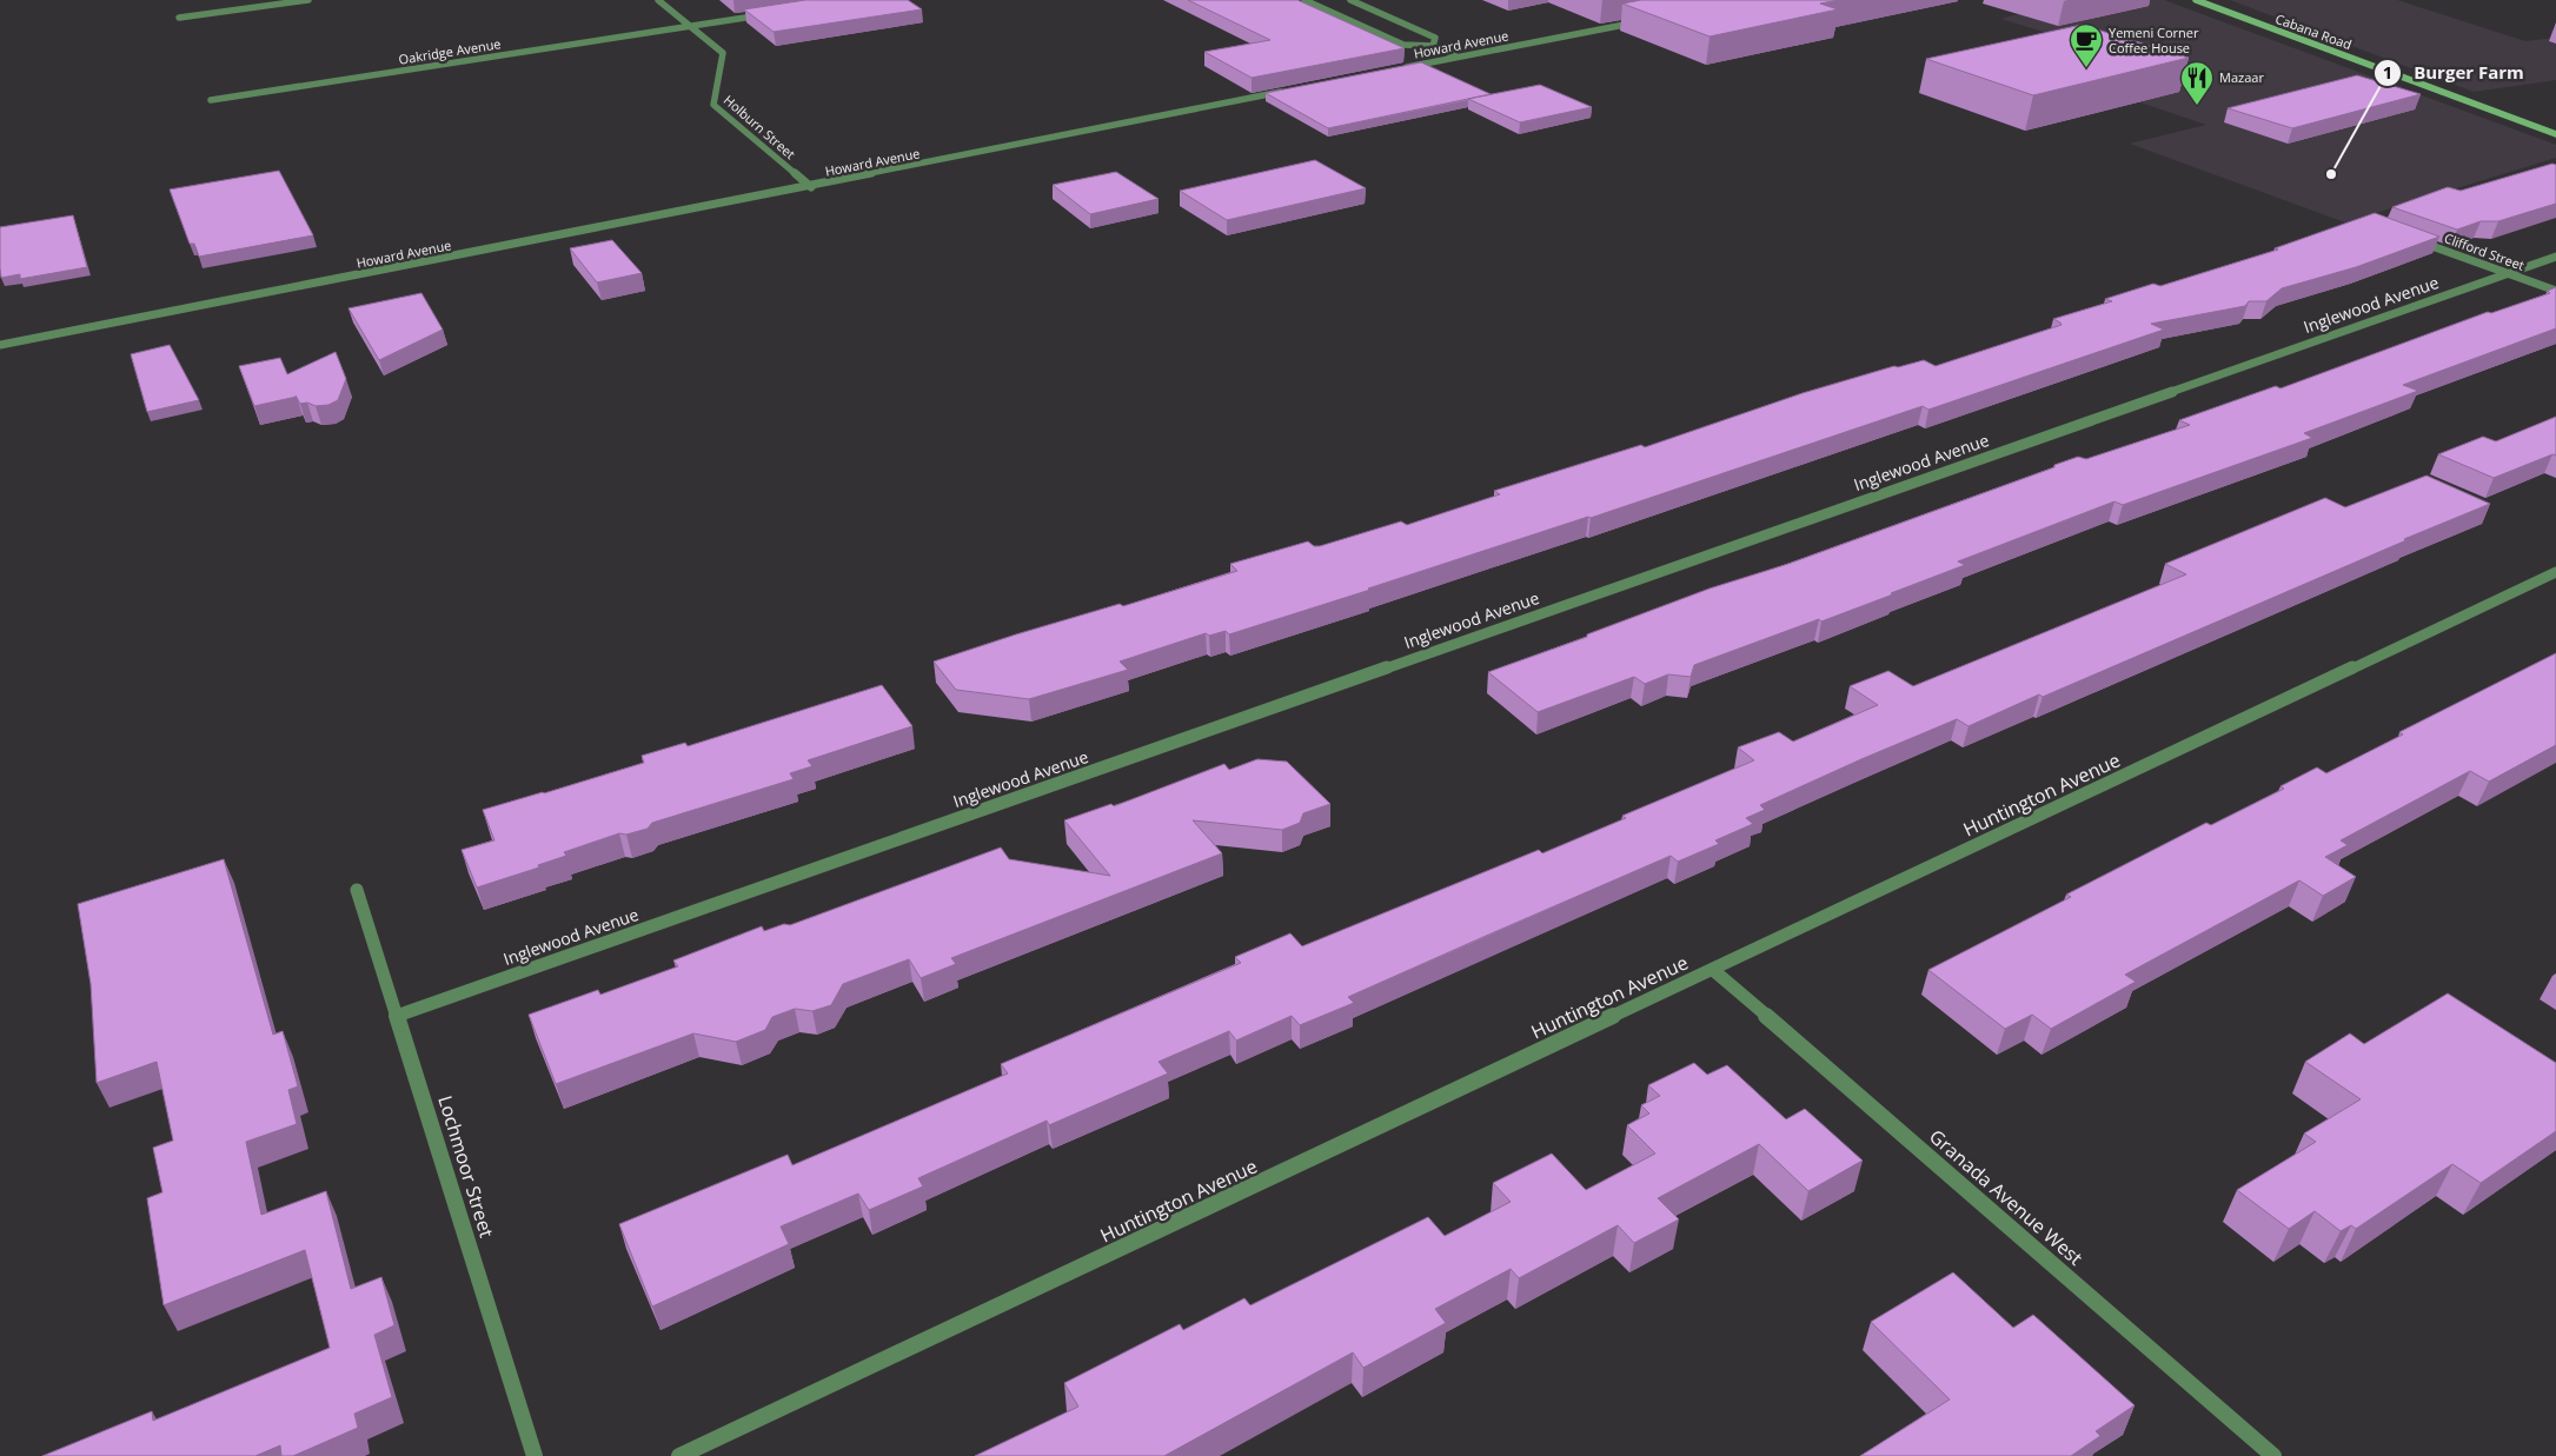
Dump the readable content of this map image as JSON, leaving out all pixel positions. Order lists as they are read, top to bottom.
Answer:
{
  "streets": {
    "main road": ["Cabana Road"],
    "street": [
      "Howard Avenue",
      "Oakridge Avenue",
      "Holburn Street",
      "Clifford Street",
      "Inglewood Avenue",
      "Huntington Avenue",
      "Lochmoor Street",
      "Granada Avenue West"
    ]
  },
  "crossings": [
    ["Howard Avenue", "Holburn Street"],
    ["Oakridge Avenue", "Holburn Street"],
    ["Clifford Street", "Inglewood Avenue"],
    ["Inglewood Avenue", "Lochmoor Street"],
    ["Huntington Avenue", "Granada Avenue West"]
  ],
  "places": {
    "cafe": ["Yemeni Corner Coffee House"],
    "restaurant": ["Mazaar"],
    "other": ["Burger Farm"]
  }
}
